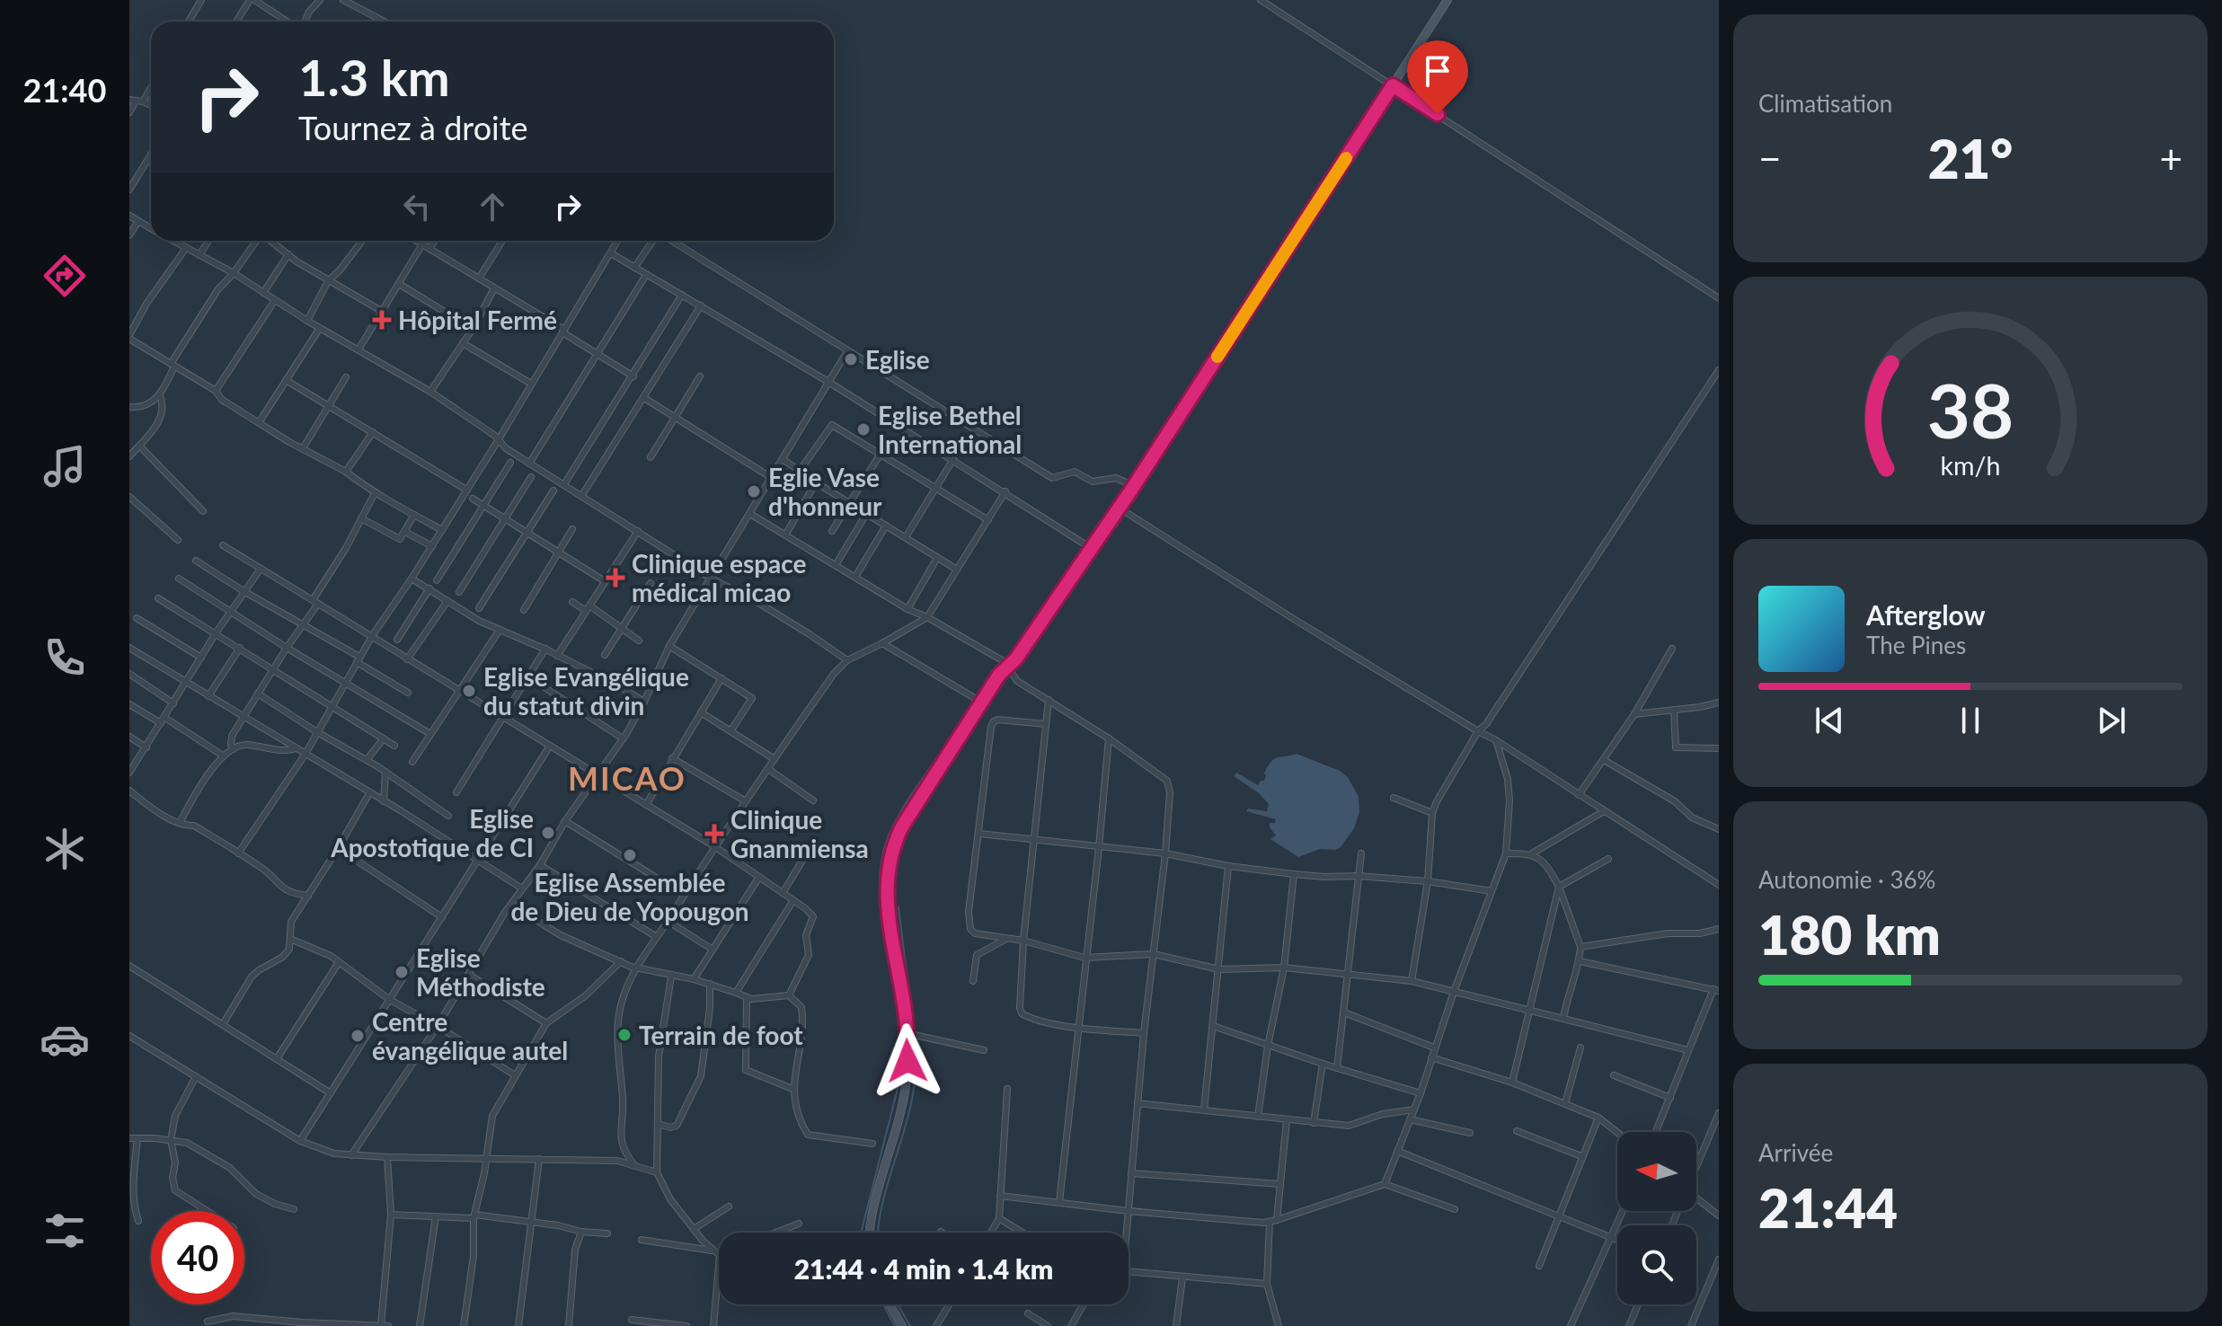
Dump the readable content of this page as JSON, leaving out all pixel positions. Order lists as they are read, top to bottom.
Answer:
{
  "districts": ["MICAO"],
  "places": {
    "health": ["Hôpital Fermé", "Clinique espace médical micao", "Clinique Gnanmiensa"],
    "other": [
      "Eglise",
      "Eglise Bethel International",
      "Eglie Vase d'honneur",
      "Eglise Evangélique du statut divin",
      "Eglise Apostotique de CI",
      "Eglise Assemblée de Dieu de Yopougon",
      "Eglise Méthodiste",
      "Terrain de foot",
      "Centre évangélique autel"
    ]
  },
  "north": "left",
  "page": {
    "tabs": "21:40",
    "tile": [
      "Climatisation",
      ["Autonomie · 36%", "180 km"],
      ["Arrivée", "21:44"]
    ],
    "turn": ["1.3 km", "Tournez à droite"],
    "heat": ["−", "21°", "+"],
    "song": ["Afterglow", "The Pines"],
    "limit": "40",
    "trip": "21:44 · 4 min · 1.4 km",
    "gauge": ["38", "km/h"]
  }
}
